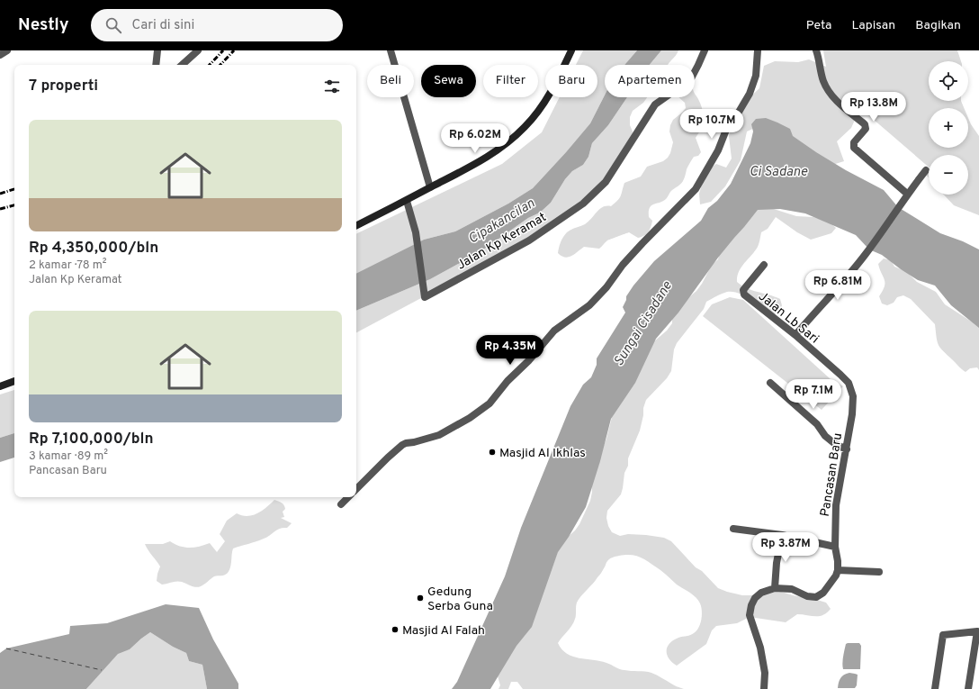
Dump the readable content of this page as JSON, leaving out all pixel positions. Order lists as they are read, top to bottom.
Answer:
{
  "streets": {
    "street": ["Jalan Kp Keramat", "Jalan Lb Sari", "Pancasan Baru"]
  },
  "crossings": [
    ["Jalan Lb Sari", "Pancasan Baru"]
  ],
  "water": ["Ci Sadane", "Cipakancilan", "Sungai Cisadane"],
  "places": ["Masjid Al Ikhlas", "Gedung Serba Guna", "Masjid Al Falah"],
  "page": {
    "header": "Nestly",
    "search": "Cari di sini",
    "nav": ["Peta", "Lapisan", "Bagikan"],
    "map_buttons": ["+", "−"],
    "chip": [
      "Beli",
      "Sewa",
      "Filter",
      "Baru",
      "Apartemen"
    ],
    "heading": "7 properti",
    "price": [
      "Rp 13.8M",
      "Rp 10.7M",
      "Rp 6.02M",
      "Rp 6.81M",
      "Rp 4.35M",
      "Rp 7.1M",
      "Rp 3.87M"
    ],
    "list": [
      {
        "name": "Rp 4,350,000/bln",
        "note": "2 kamar · 78 m² · Jalan Kp Keramat"
      },
      {
        "name": "Rp 7,100,000/bln",
        "note": "3 kamar · 89 m² · Pancasan Baru"
      }
    ]
  }
}
